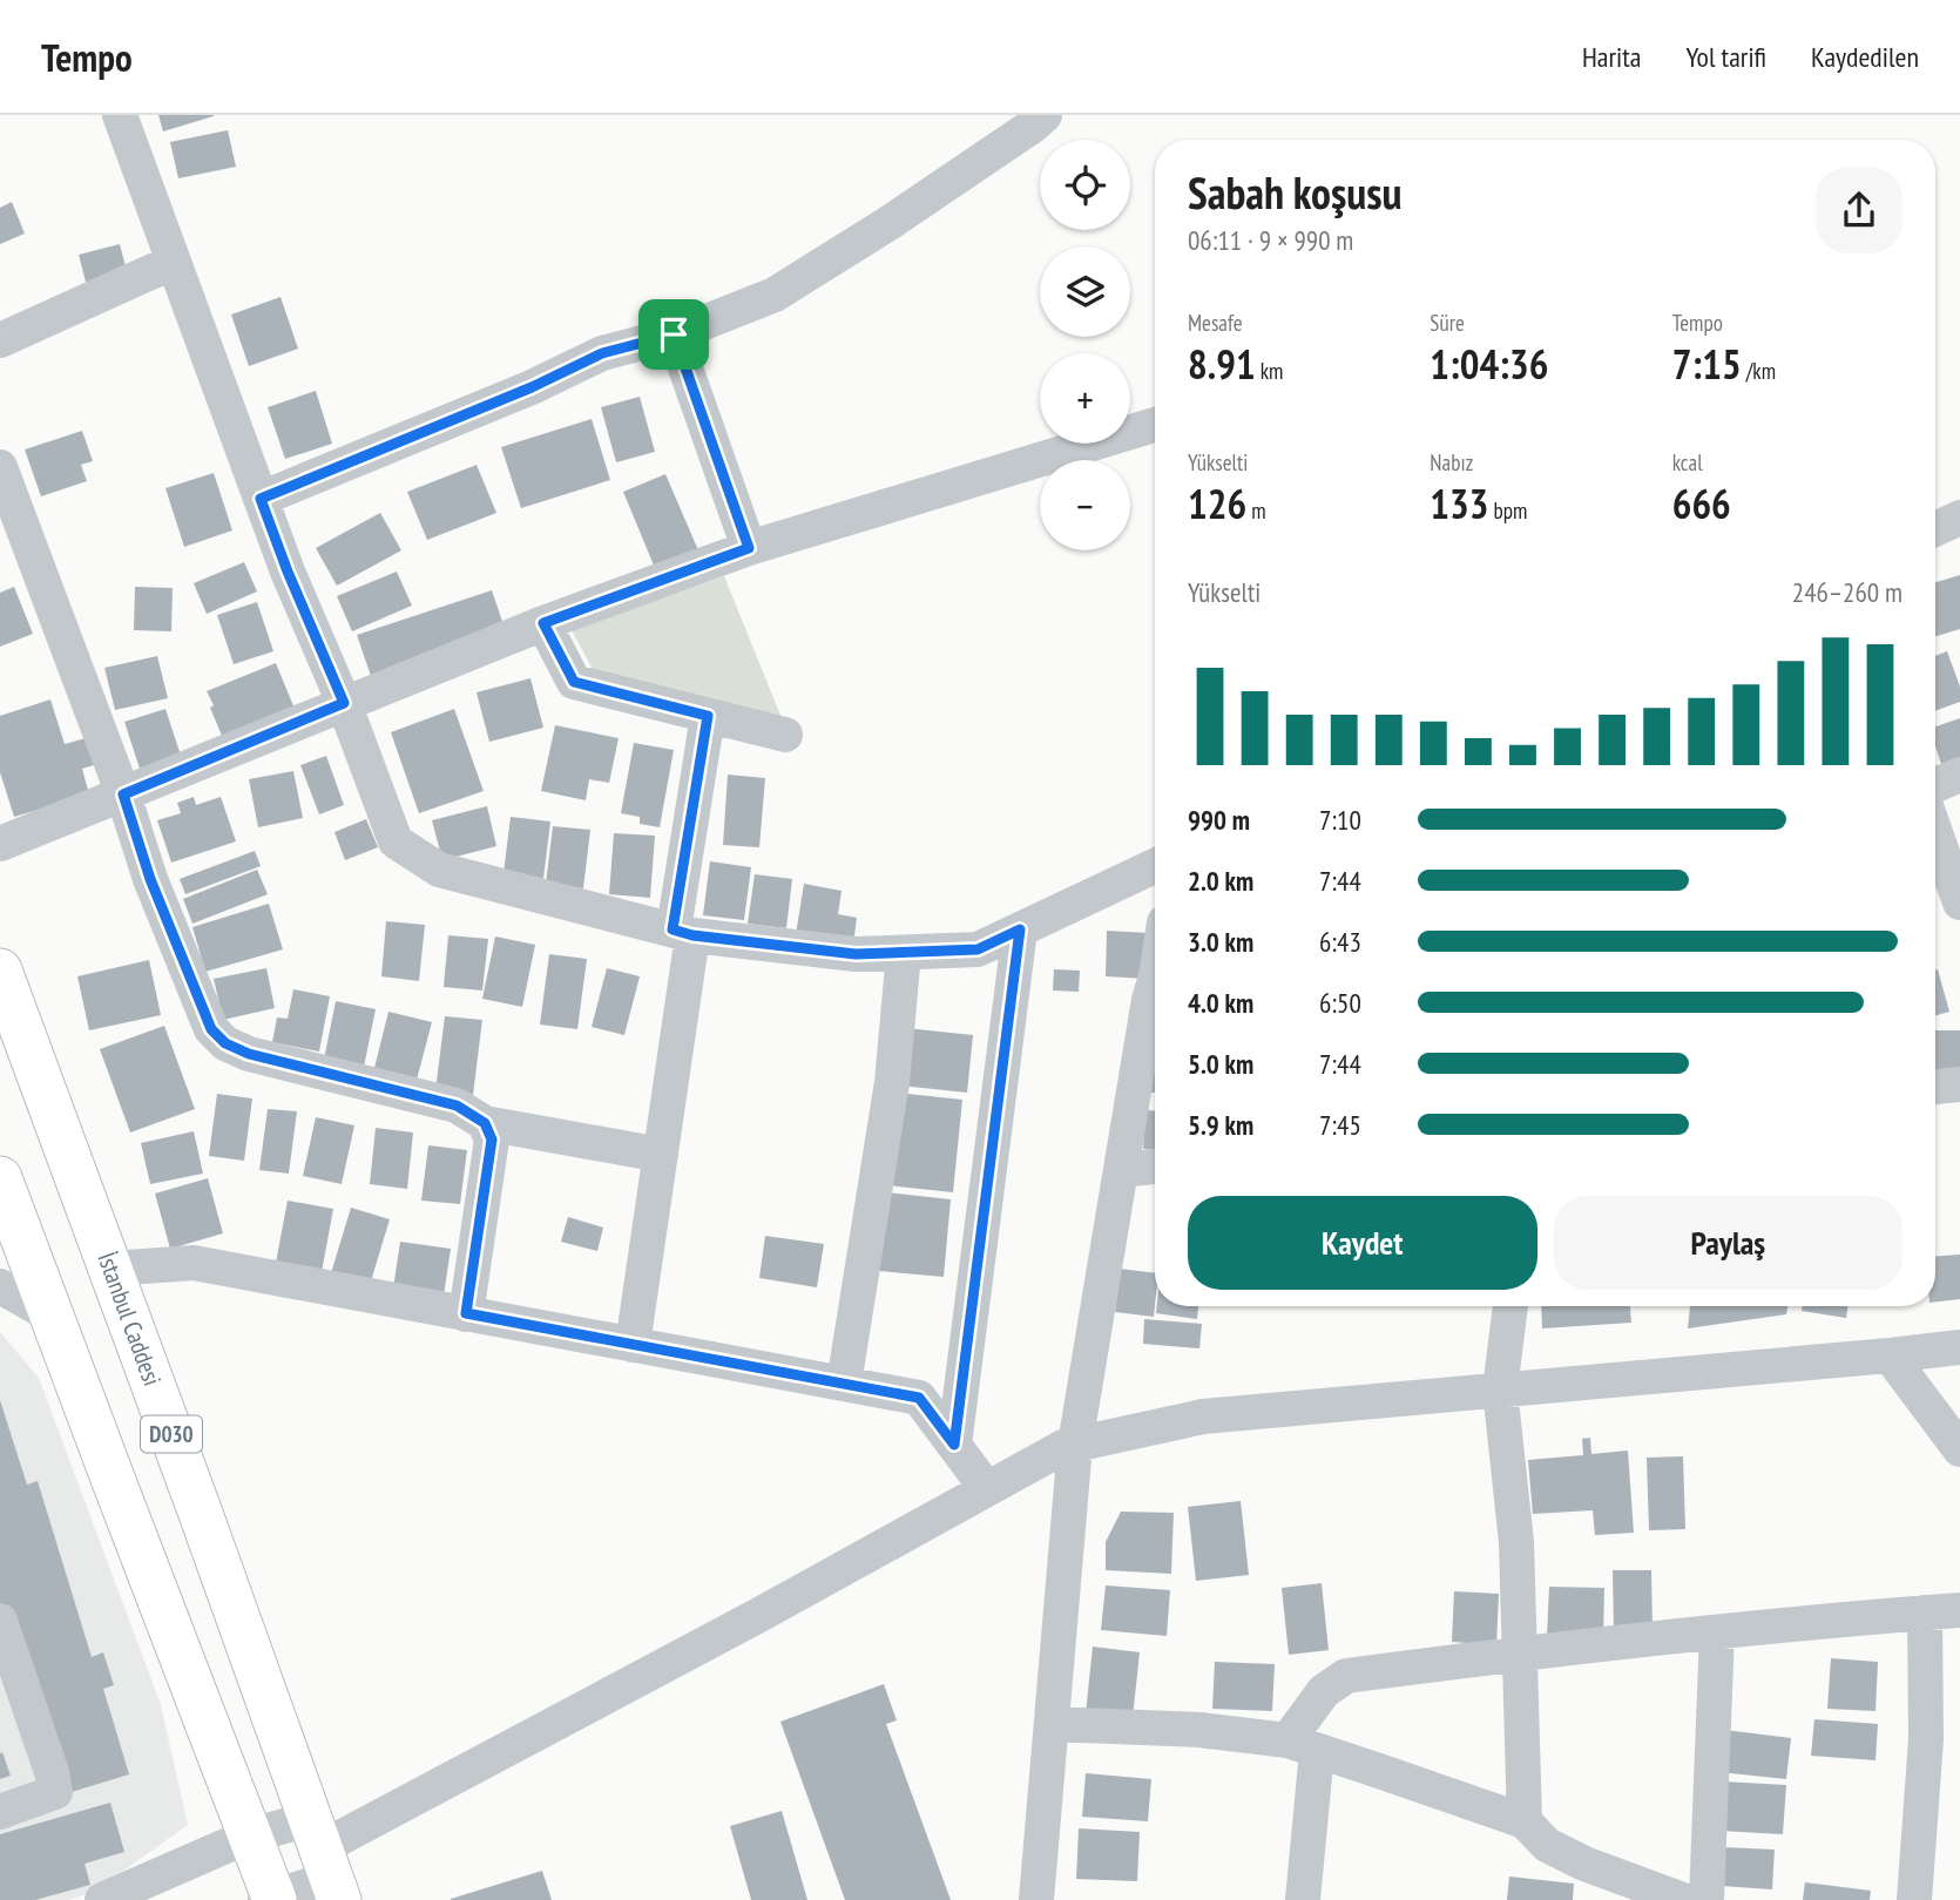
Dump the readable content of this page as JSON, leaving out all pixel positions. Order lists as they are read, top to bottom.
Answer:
{
  "streets": {
    "main road": ["İstanbul Caddesi", "D030"]
  },
  "page": {
    "header": "Tempo",
    "nav": ["Harita", "Yol tarifi", "Kaydedilen"],
    "map_buttons": ["+", "−"],
    "heading": ["Sabah koşusu", "06:11 · 9 × 990 m"],
    "stats": [
      ["Mesafe", "8.91 km"],
      ["Süre", "1:04:36"],
      ["Tempo", "7:15 /km"],
      ["Yükselti", "126 m"],
      ["Nabız", "133 bpm"],
      ["kcal", "666"]
    ],
    "chart": ["Yükselti", "246–260 m"],
    "list": [
      {
        "name": "990 m",
        "note": "7:10"
      },
      {
        "name": "2.0 km",
        "note": "7:44"
      },
      {
        "name": "3.0 km",
        "note": "6:43"
      },
      {
        "name": "4.0 km",
        "note": "6:50"
      },
      {
        "name": "5.0 km",
        "note": "7:44"
      },
      {
        "name": "5.9 km",
        "note": "7:45"
      }
    ],
    "buttons": ["Kaydet", "Paylaş"]
  }
}
